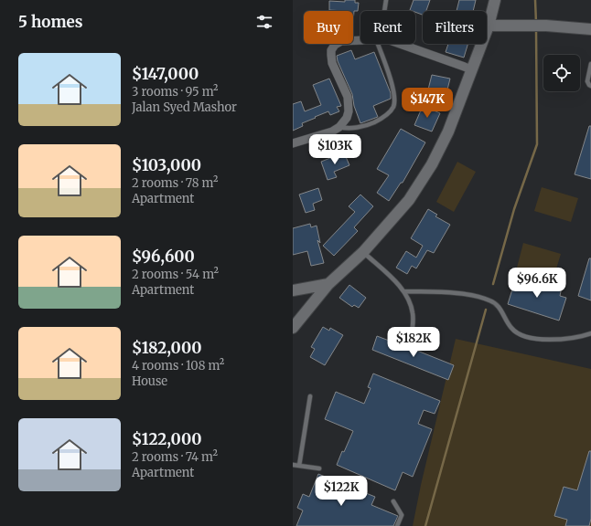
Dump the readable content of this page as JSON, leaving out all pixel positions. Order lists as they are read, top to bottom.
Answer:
{
  "page": {
    "heading": "5 homes",
    "chip": ["Buy", "Rent", "Filters"],
    "list": [
      {
        "name": "$147,000",
        "note": "3 rooms · 95 m² · Jalan Syed Mashor"
      },
      {
        "name": "$103,000",
        "note": "2 rooms · 78 m² · Apartment"
      },
      {
        "name": "$96,600",
        "note": "2 rooms · 54 m² · Apartment"
      },
      {
        "name": "$182,000",
        "note": "4 rooms · 108 m² · House"
      },
      {
        "name": "$122,000",
        "note": "2 rooms · 74 m² · Apartment"
      }
    ],
    "price": [
      "$147K",
      "$103K",
      "$96.6K",
      "$182K",
      "$122K"
    ]
  }
}
